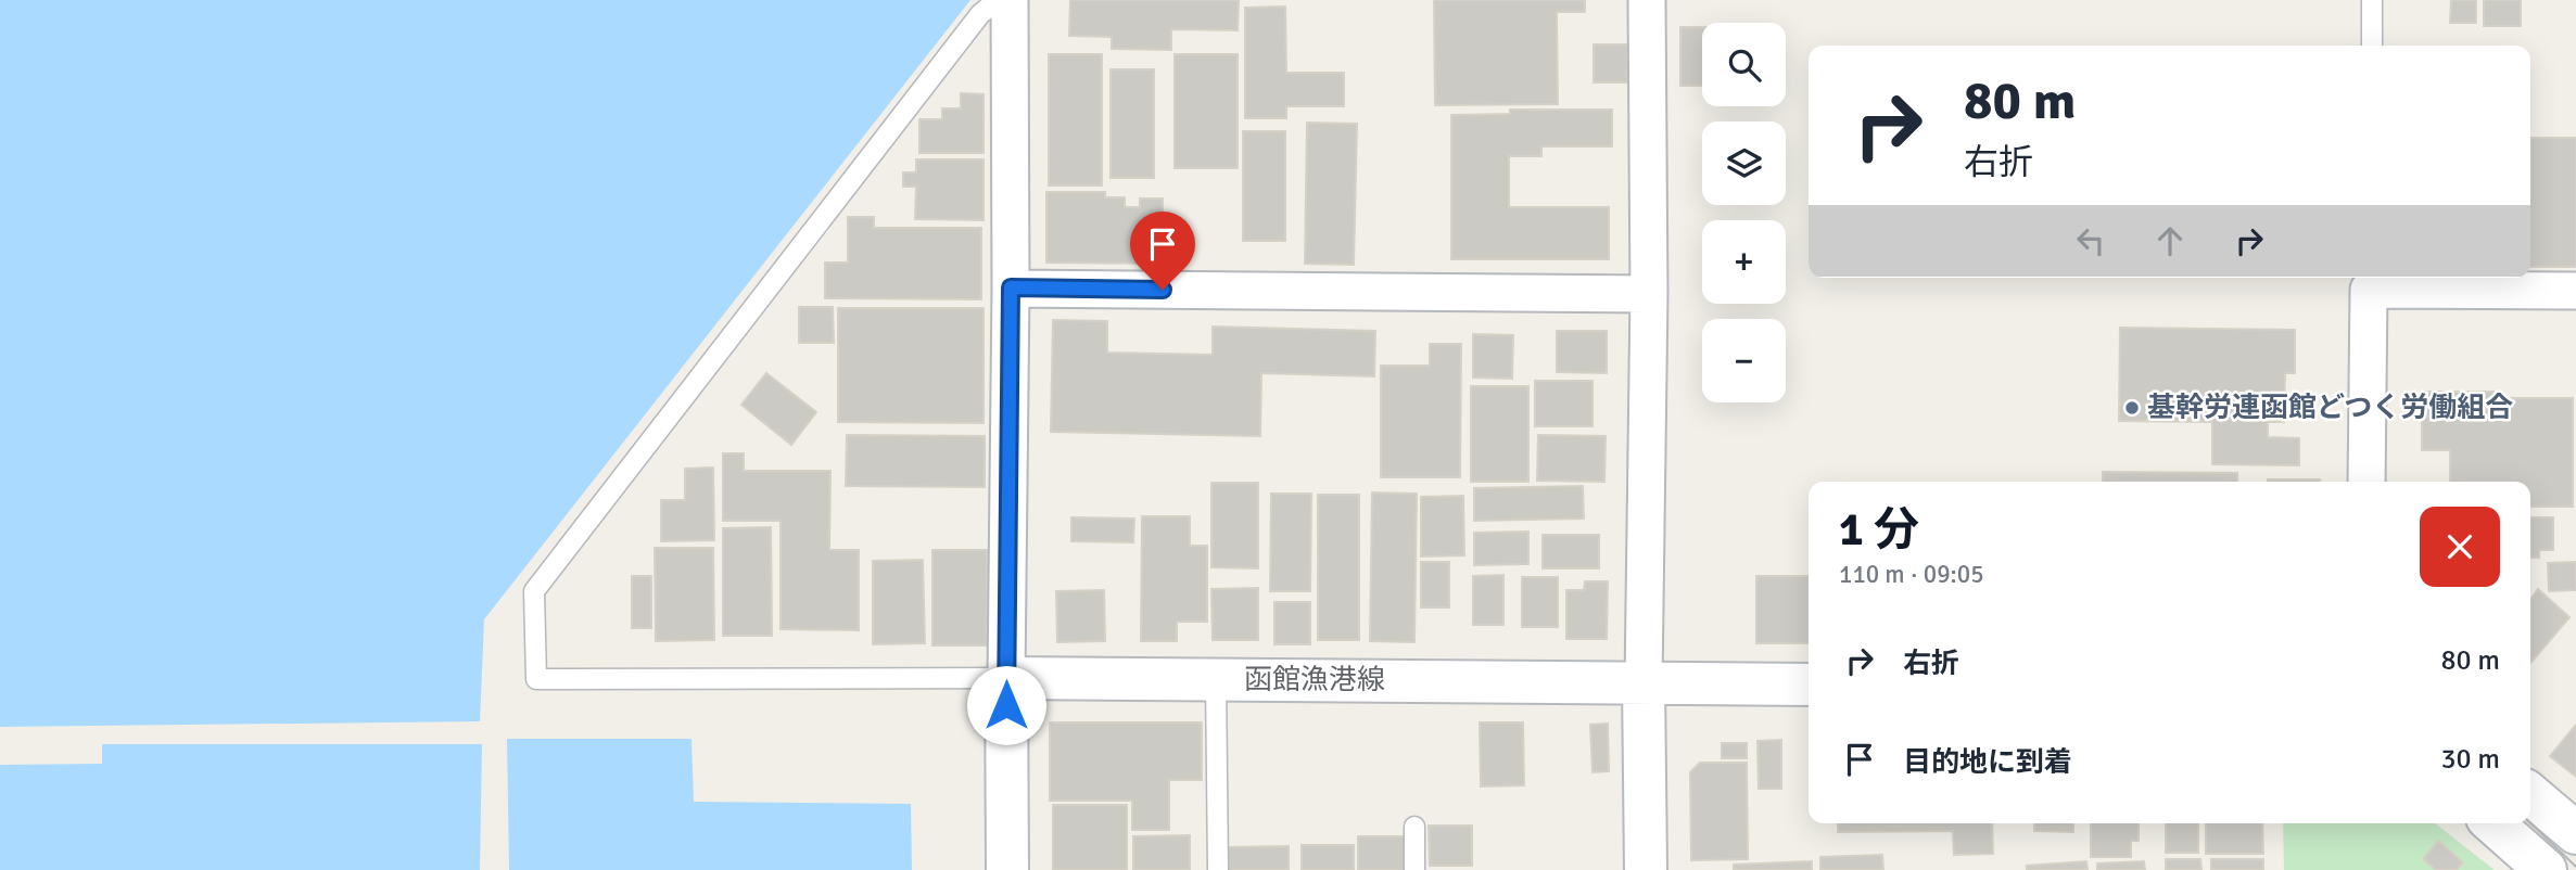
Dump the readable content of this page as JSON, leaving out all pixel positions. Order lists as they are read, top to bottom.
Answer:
{
  "streets": {
    "main road": ["函館漁港線"]
  },
  "places": ["基幹労連函館どつく労働組合"],
  "page": {
    "map_buttons": ["+", "−"],
    "turn": ["80 m", "右折"],
    "heading": ["1 分", "110 m · 09:05"],
    "list": [
      {
        "name": "右折",
        "value": "80 m"
      },
      {
        "name": "目的地に到着",
        "value": "30 m"
      }
    ]
  }
}
